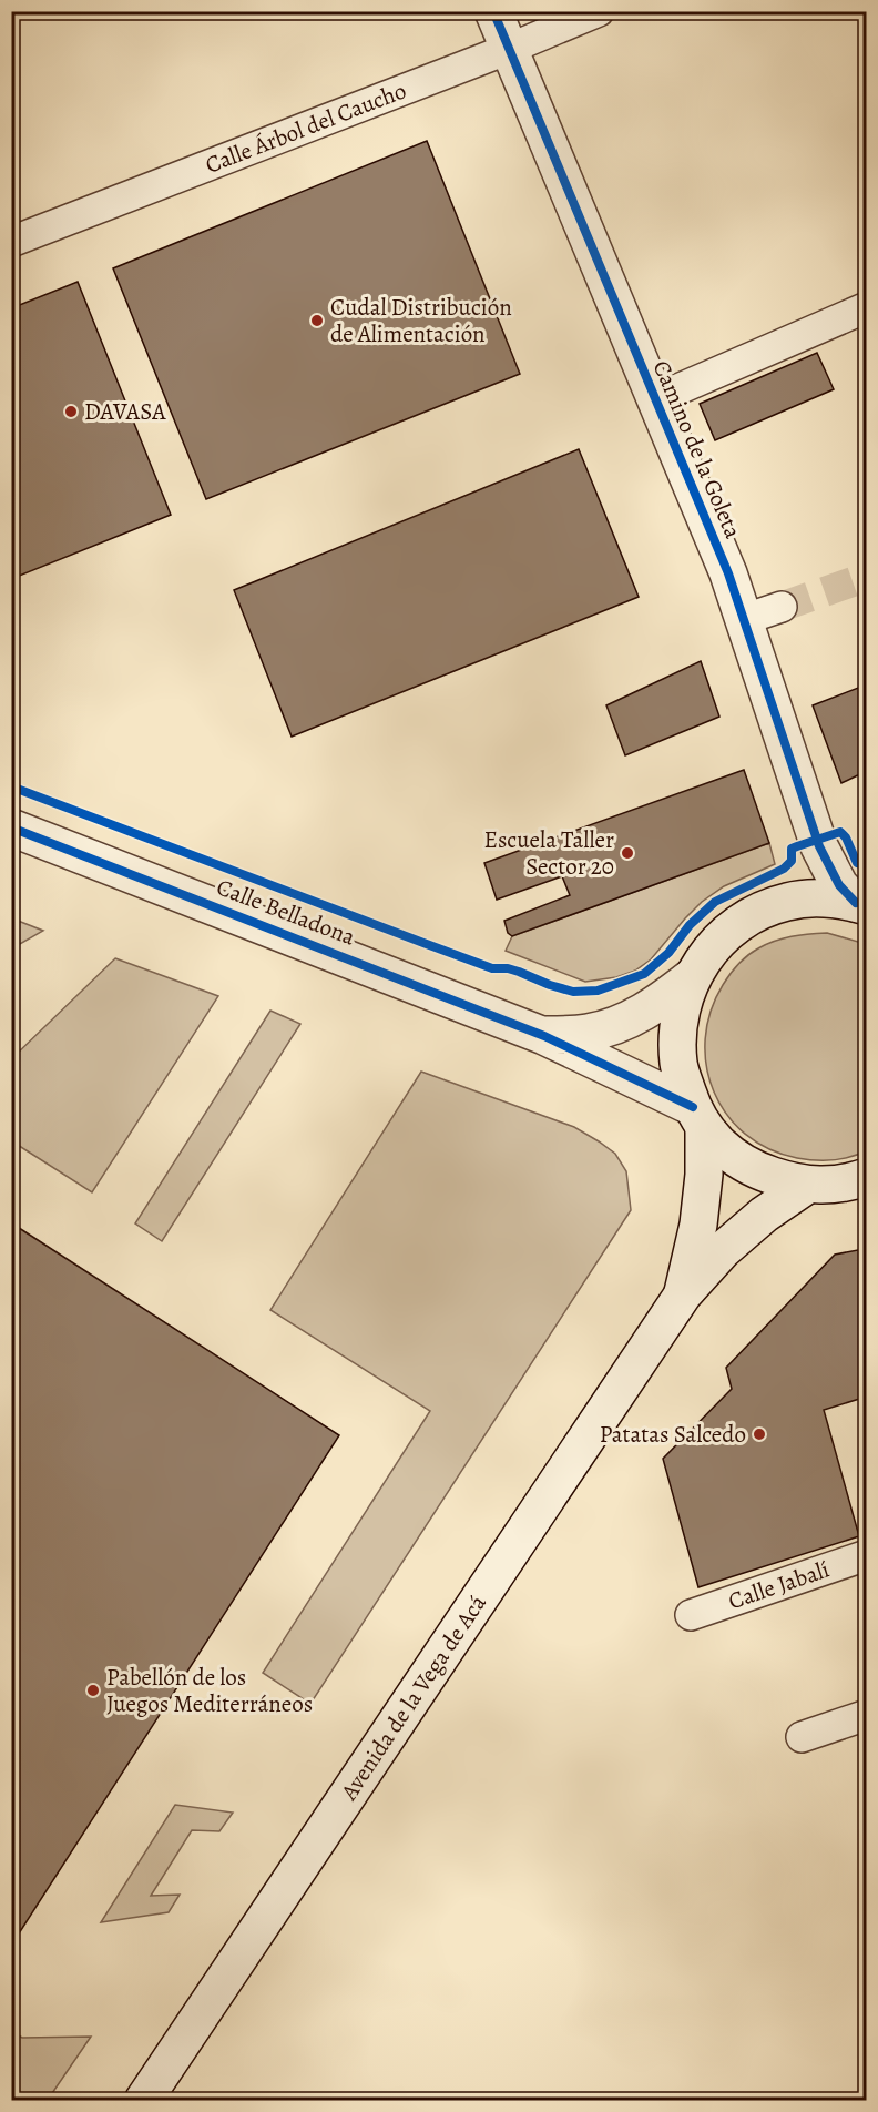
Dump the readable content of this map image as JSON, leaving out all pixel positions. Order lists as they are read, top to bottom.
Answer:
{
  "streets": {
    "street": [
      "Calle Árbol del Caucho",
      "Camino de la Goleta",
      "Calle Belladona",
      "Calle Jabalí",
      "Avenida de la Vega de Acá"
    ]
  },
  "crossings": [
    ["Calle Árbol del Caucho", "Camino de la Goleta"]
  ],
  "places": [
    "Cudal Distribución de Alimentación",
    "DAVASA",
    "Escuela Taller Sector 20",
    "Patatas Salcedo",
    "Pabellón de los Juegos Mediterráneos"
  ]
}
